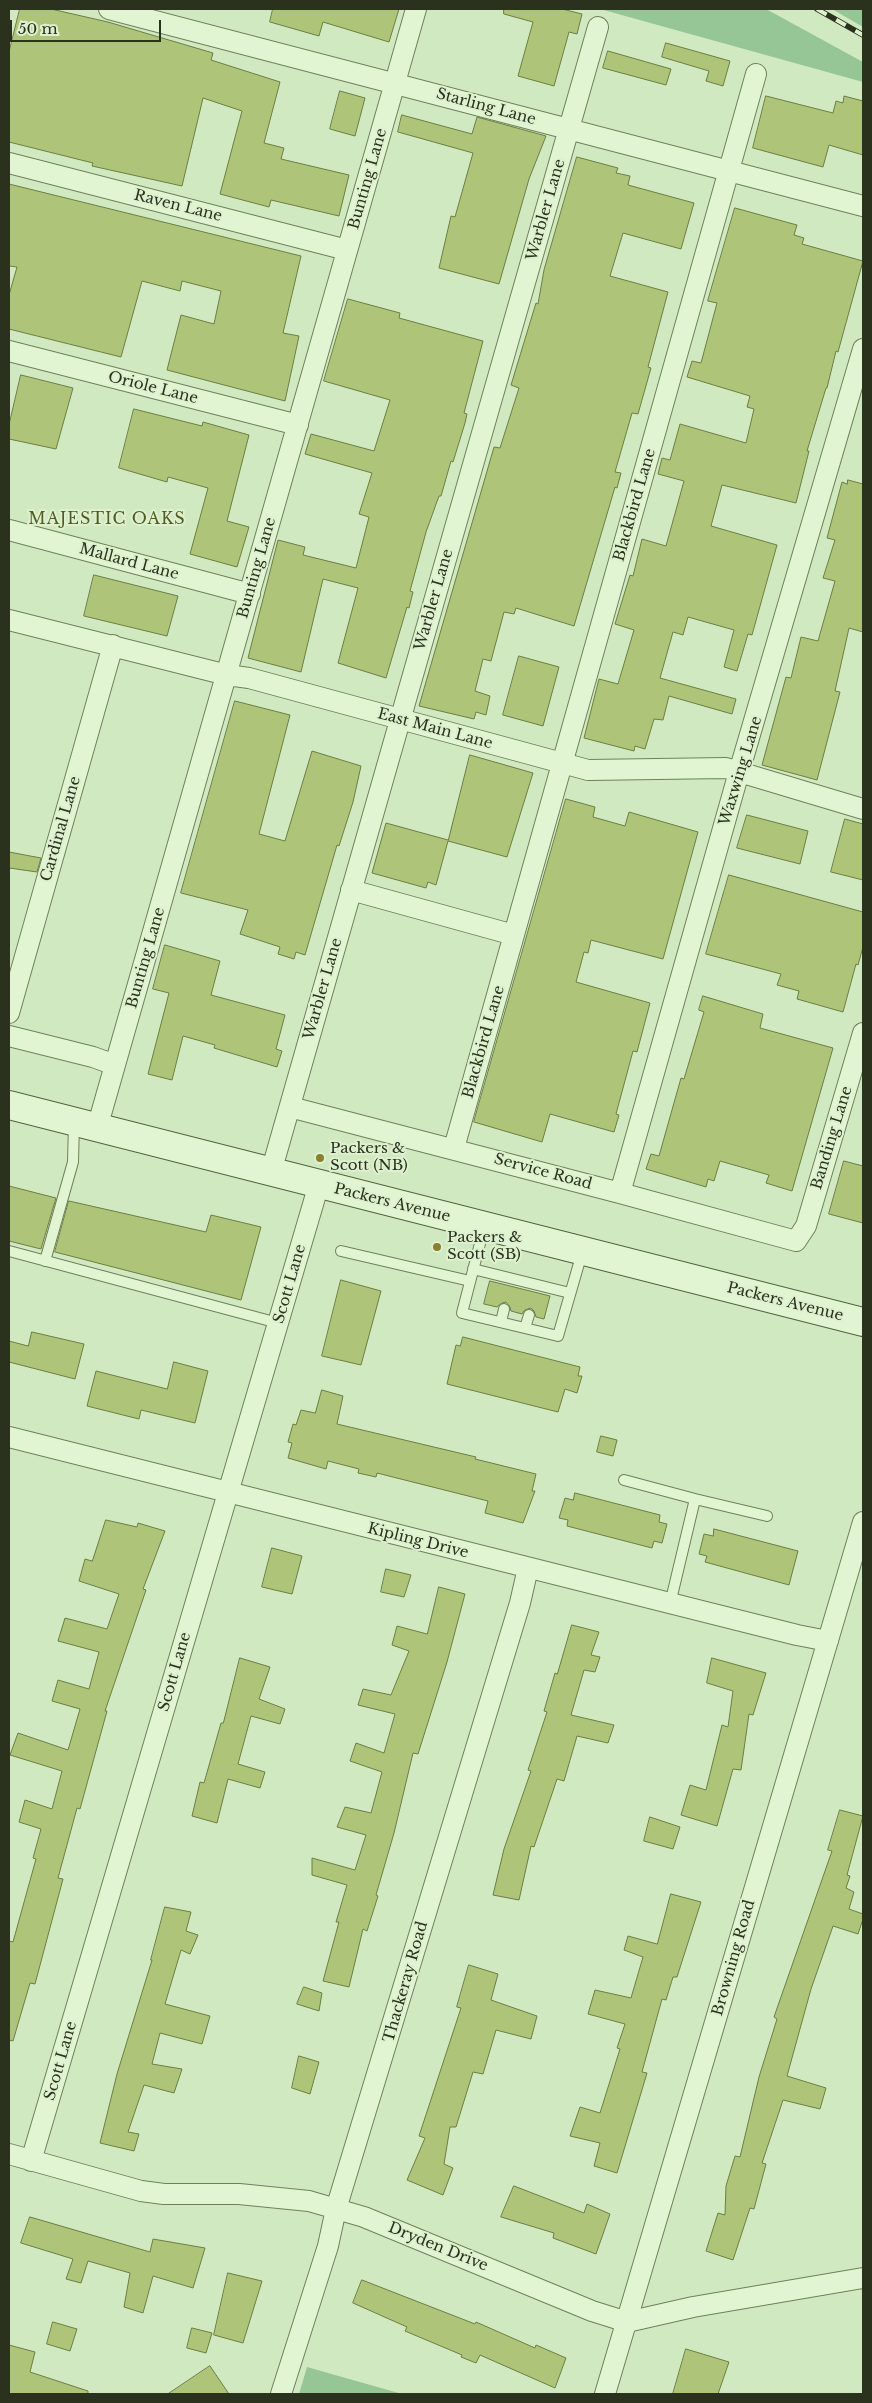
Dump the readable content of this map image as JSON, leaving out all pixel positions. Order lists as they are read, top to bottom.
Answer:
{
  "streets": {
    "main road": ["Packers Avenue"],
    "street": [
      "Starling Lane",
      "Bunting Lane",
      "Raven Lane",
      "Warbler Lane",
      "Oriole Lane",
      "Blackbird Lane",
      "Mallard Lane",
      "East Main Lane",
      "Waxwing Lane",
      "Cardinal Lane",
      "Banding Lane",
      "Service Road",
      "Scott Lane",
      "Kipling Drive",
      "Browning Road",
      "Thackeray Road",
      "Dryden Drive"
    ]
  },
  "crossings": [
    ["Starling Lane", "Bunting Lane"],
    ["Starling Lane", "Warbler Lane"],
    ["Starling Lane", "Blackbird Lane"],
    ["Bunting Lane", "Raven Lane"],
    ["Bunting Lane", "Oriole Lane"],
    ["Bunting Lane", "Mallard Lane"],
    ["Bunting Lane", "East Main Lane"],
    ["Bunting Lane", "Packers Avenue"],
    ["Warbler Lane", "East Main Lane"],
    ["Warbler Lane", "Service Road"],
    ["Warbler Lane", "Packers Avenue"],
    ["Blackbird Lane", "East Main Lane"],
    ["Blackbird Lane", "Service Road"],
    ["East Main Lane", "Waxwing Lane"],
    ["East Main Lane", "Cardinal Lane"],
    ["Waxwing Lane", "Service Road"],
    ["Banding Lane", "Service Road"],
    ["Packers Avenue", "Scott Lane"],
    ["Scott Lane", "Kipling Drive"],
    ["Scott Lane", "Dryden Drive"],
    ["Kipling Drive", "Browning Road"],
    ["Kipling Drive", "Thackeray Road"],
    ["Browning Road", "Dryden Drive"],
    ["Thackeray Road", "Dryden Drive"]
  ],
  "districts": ["MAJESTIC OAKS"],
  "places": ["Packers & Scott (NB)", "Packers & Scott (SB)"],
  "scale_bar": "50 m"
}
